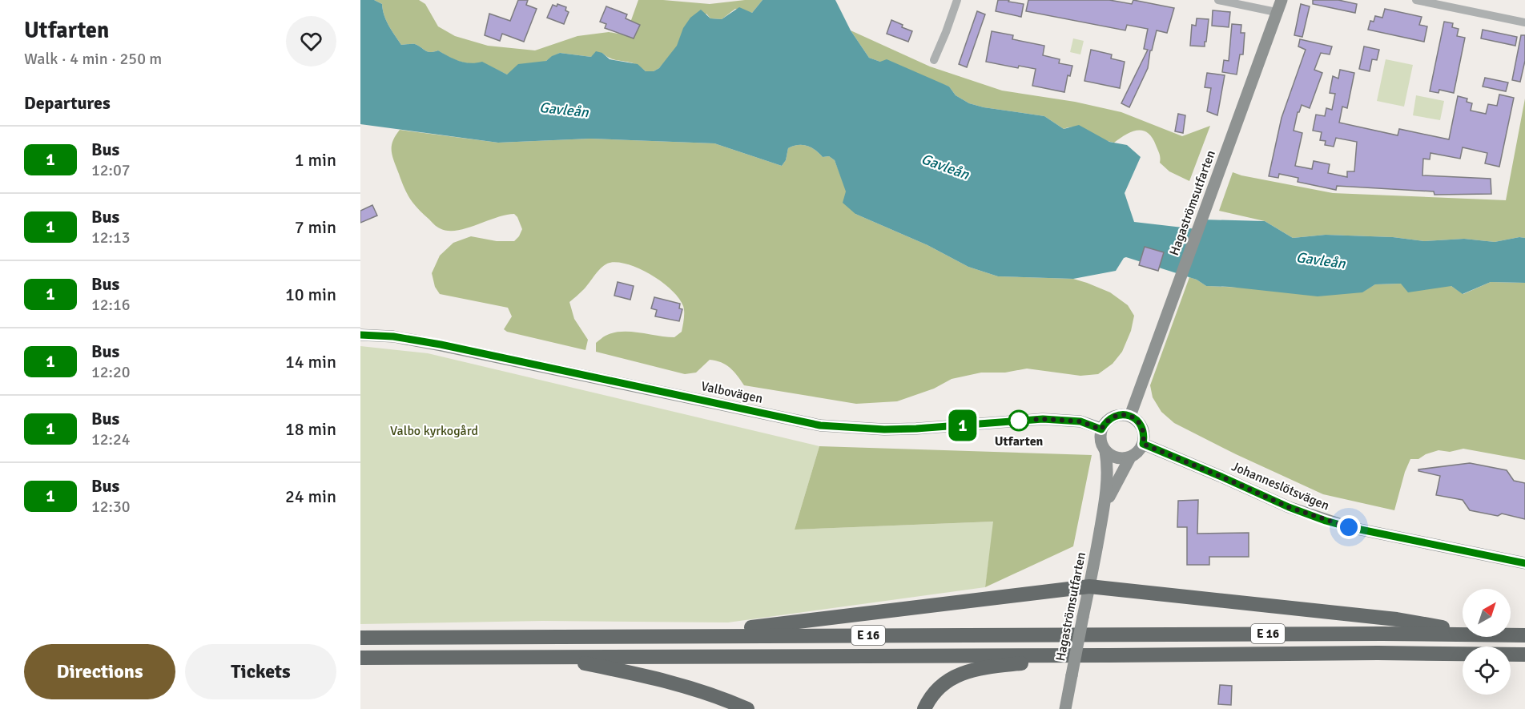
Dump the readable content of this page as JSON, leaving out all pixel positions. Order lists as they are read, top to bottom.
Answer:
{
  "streets": {
    "highway": ["E 16"],
    "main road": ["Hagaströmsutfarten", "Valbovägen", "Johanneslötsvägen"]
  },
  "crossings": [
    ["Hagaströmsutfarten", "Valbovägen"],
    ["Hagaströmsutfarten", "Johanneslötsvägen"],
    ["Valbovägen", "Johanneslötsvägen"]
  ],
  "water": ["Gavleån"],
  "parks": ["Valbo kyrkogård"],
  "places": ["Utfarten"],
  "lines": ["bus line 1"],
  "north": "top right",
  "page": {
    "heading": [
      ["Utfarten", "Walk · 4 min · 250 m"],
      "Departures"
    ],
    "on_map": "1",
    "list": [
      {
        "mark": "1",
        "name": "Bus",
        "note": "12:07",
        "value": "1 min"
      },
      {
        "mark": "1",
        "name": "Bus",
        "note": "12:13",
        "value": "7 min"
      },
      {
        "mark": "1",
        "name": "Bus",
        "note": "12:16",
        "value": "10 min"
      },
      {
        "mark": "1",
        "name": "Bus",
        "note": "12:20",
        "value": "14 min"
      },
      {
        "mark": "1",
        "name": "Bus",
        "note": "12:24",
        "value": "18 min"
      },
      {
        "mark": "1",
        "name": "Bus",
        "note": "12:30",
        "value": "24 min"
      }
    ],
    "buttons": ["Directions", "Tickets"]
  }
}
